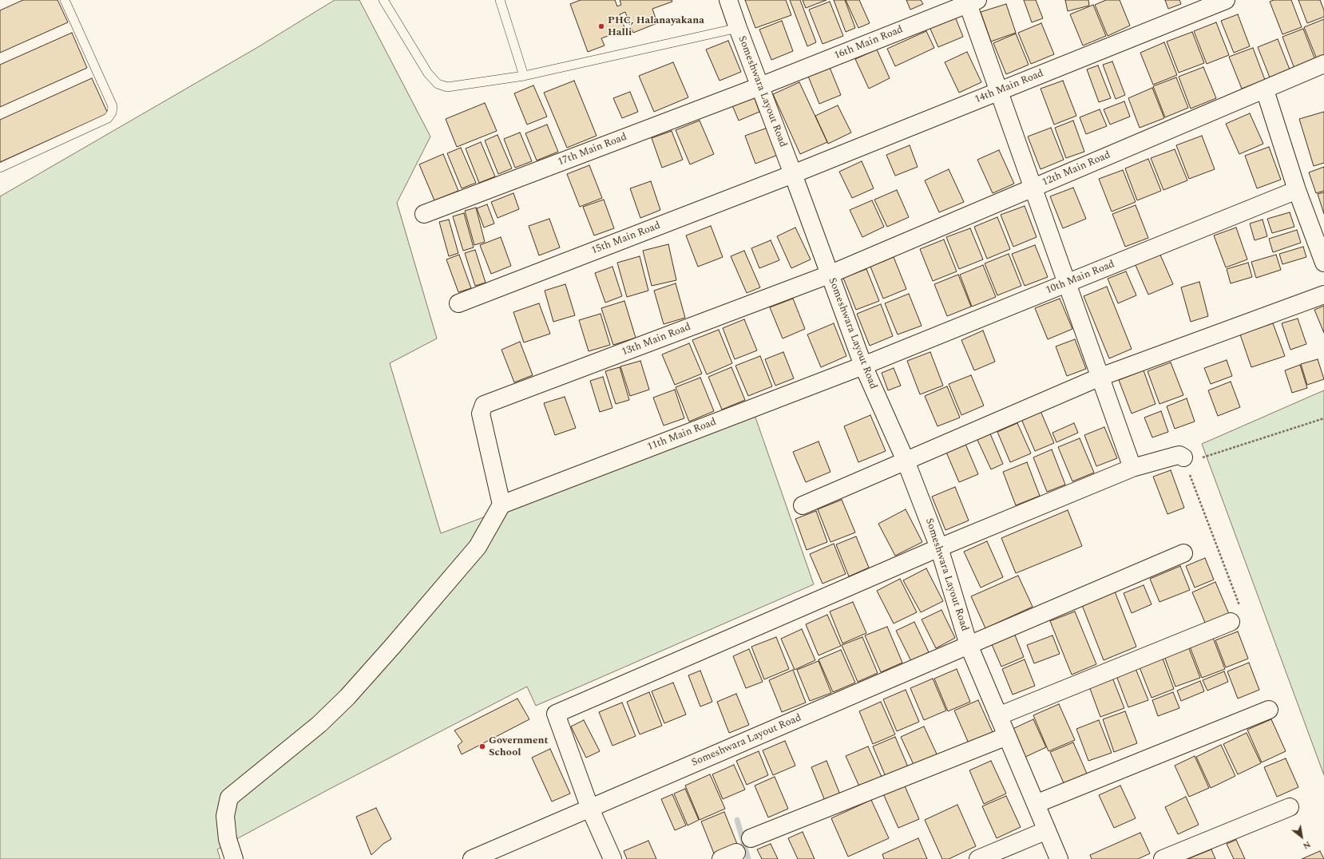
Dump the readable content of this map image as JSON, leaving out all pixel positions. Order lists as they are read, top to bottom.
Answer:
{
  "streets": {
    "street": [
      "16th Main Road",
      "14th Main Road",
      "Someshwara Layout Road",
      "17th Main Road",
      "12th Main Road",
      "15th Main Road",
      "10th Main Road",
      "13th Main Road",
      "11th Main Road"
    ]
  },
  "crossings": [
    ["16th Main Road", "Someshwara Layout Road"],
    ["16th Main Road", "17th Main Road"],
    ["14th Main Road", "Someshwara Layout Road"],
    ["14th Main Road", "15th Main Road"],
    ["Someshwara Layout Road", "17th Main Road"],
    ["Someshwara Layout Road", "12th Main Road"],
    ["Someshwara Layout Road", "15th Main Road"],
    ["Someshwara Layout Road", "10th Main Road"],
    ["Someshwara Layout Road", "13th Main Road"],
    ["Someshwara Layout Road", "11th Main Road"],
    ["12th Main Road", "13th Main Road"],
    ["10th Main Road", "11th Main Road"],
    ["13th Main Road", "11th Main Road"]
  ],
  "places": ["PHC, Halanayakana Halli", "Government School"],
  "north": "bottom right"
}
